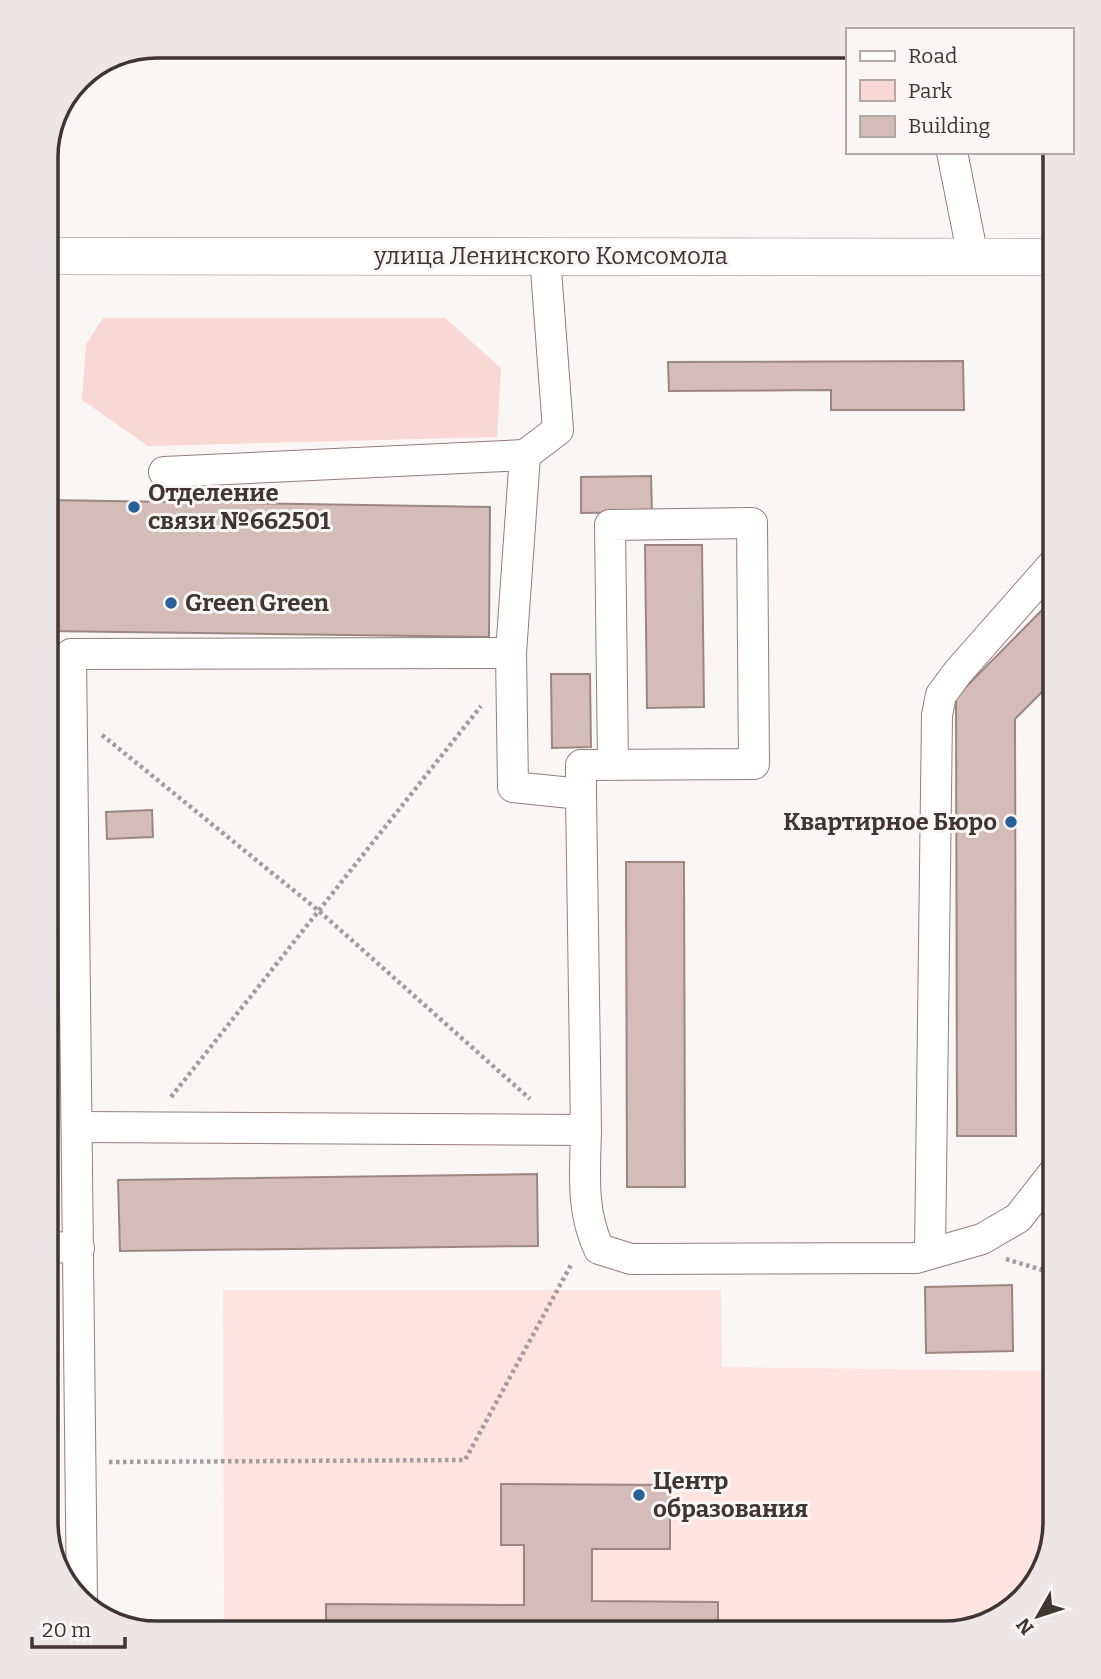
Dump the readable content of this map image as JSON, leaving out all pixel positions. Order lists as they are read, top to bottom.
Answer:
{
  "streets": {
    "main road": ["улица Ленинского Комсомола"]
  },
  "places": [
    "Отделение связи №662501",
    "Green Green",
    "Квартирное Бюро",
    "Центр образования"
  ],
  "legend": ["Road", "Park", "Building"],
  "scale_bar": "20 m",
  "north": "bottom left"
}
